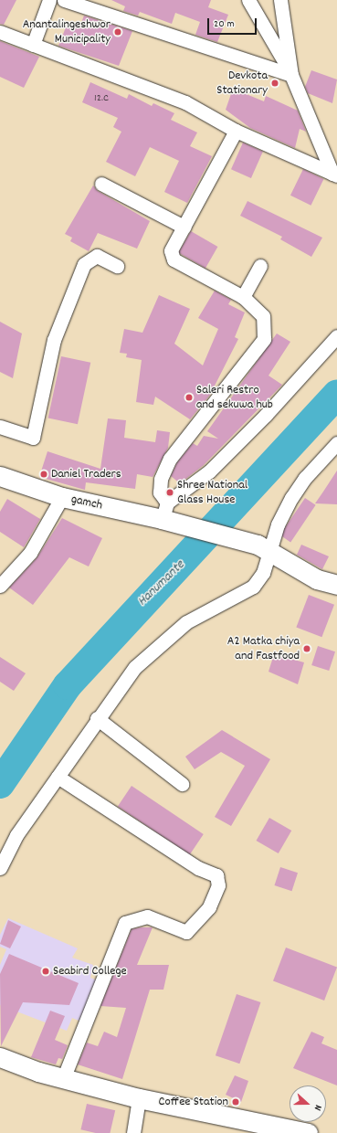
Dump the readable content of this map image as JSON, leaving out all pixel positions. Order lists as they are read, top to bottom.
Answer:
{
  "streets": {
    "street": ["gamch"]
  },
  "water": ["Hanumante"],
  "places": [
    "Anantalingeshwor Municipality",
    "Devkota Stationary",
    "Saleri Restro and sekuwa hub",
    "Daniel Traders",
    "Shree National Glass House",
    "A2 Matka chiya and Fastfood",
    "Seabird College",
    "Coffee Station"
  ],
  "house_numbers": ["12.C"],
  "scale_bar": "20 m",
  "north": "right"
}
